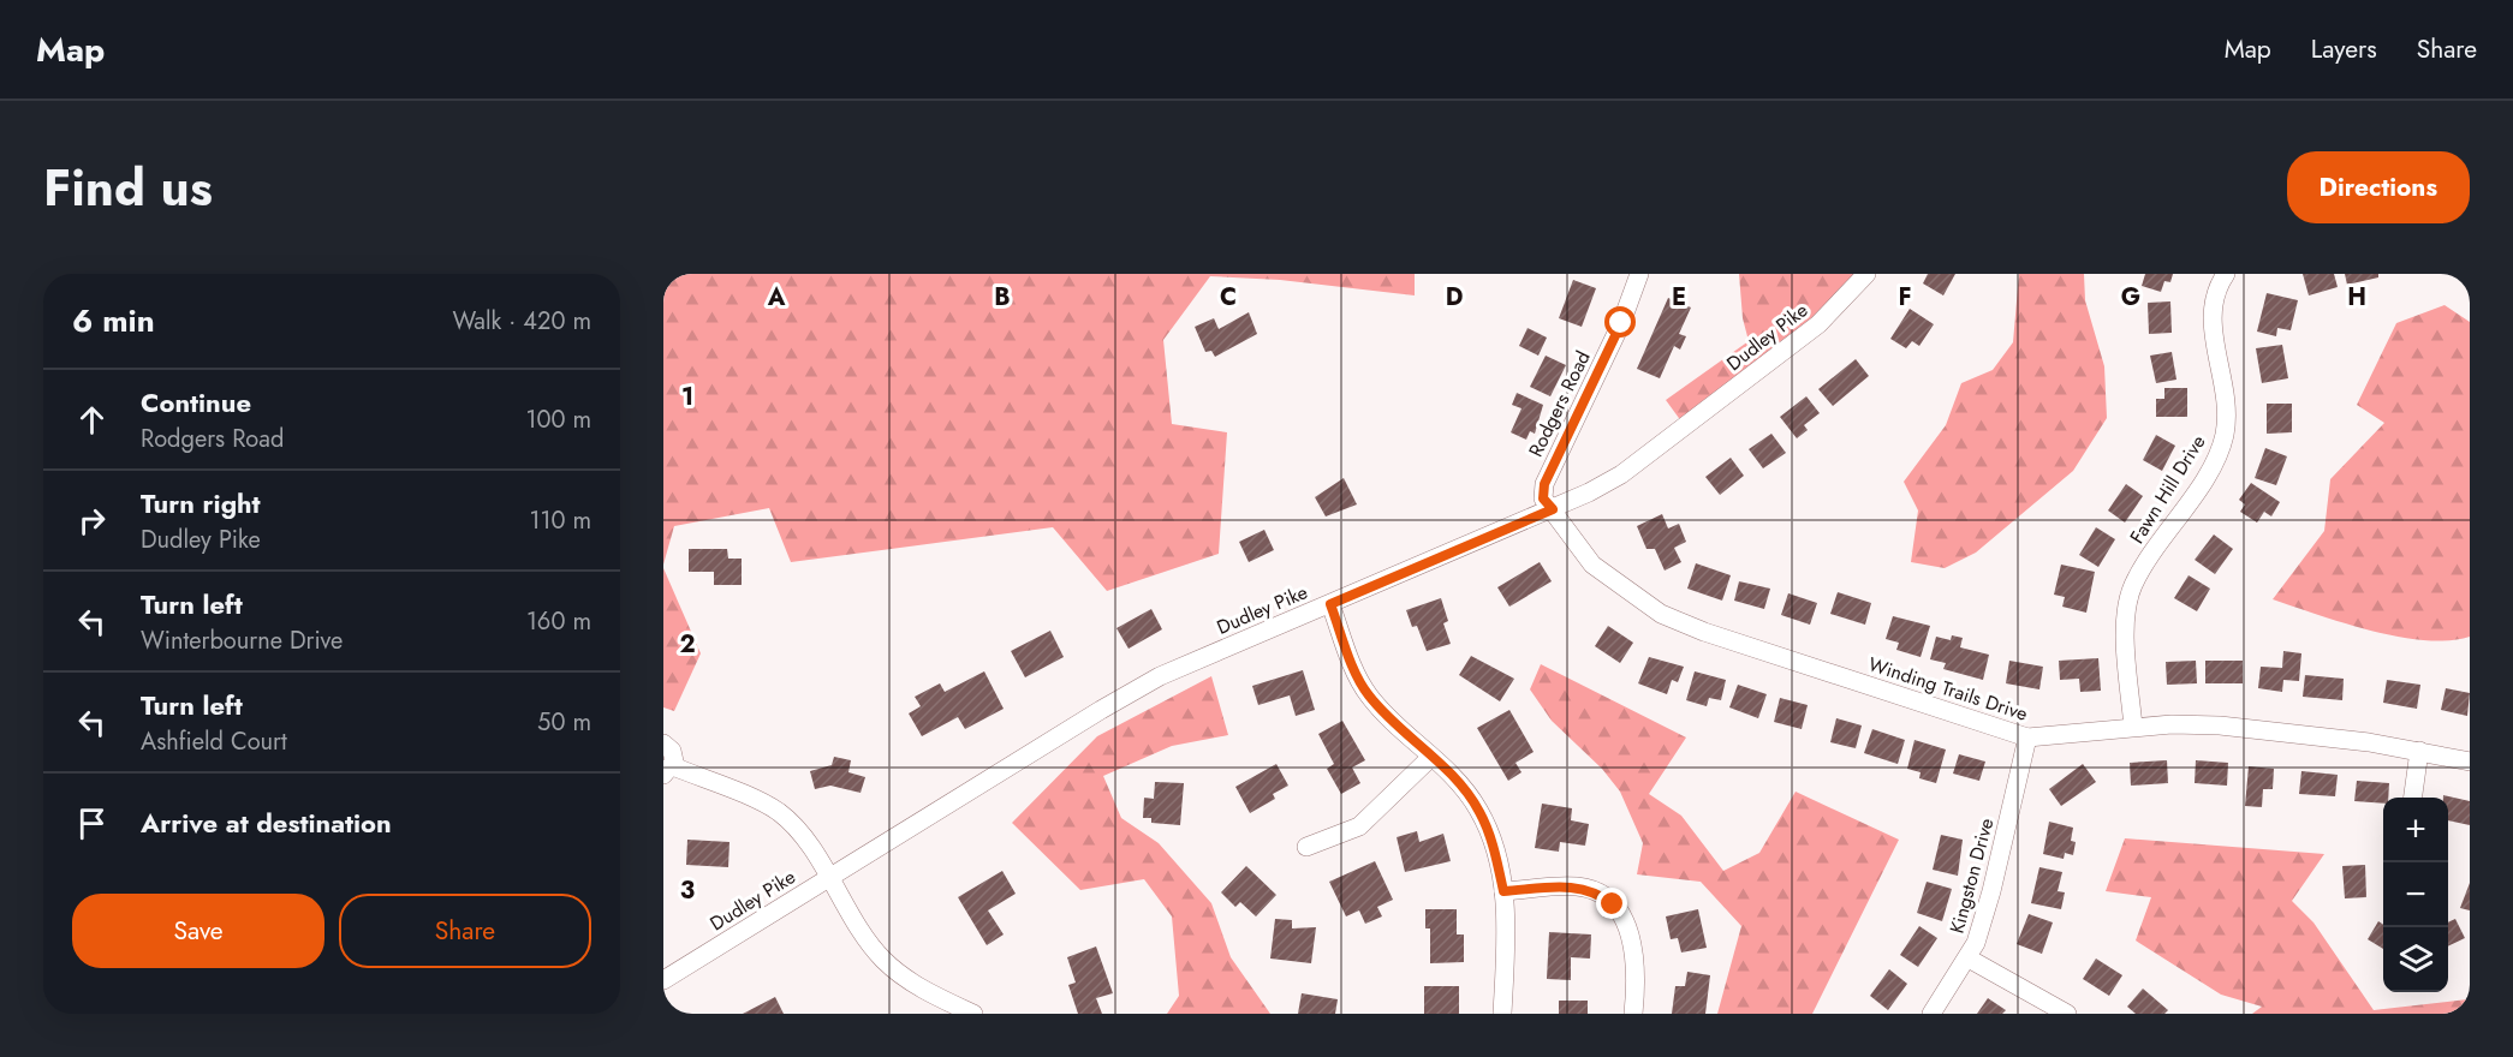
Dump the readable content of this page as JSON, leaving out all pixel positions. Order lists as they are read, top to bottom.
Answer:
{
  "streets": {
    "street": [
      "Dudley Pike",
      "Rodgers Road",
      "Fawn Hill Drive",
      "Winding Trails Drive",
      "Kingston Drive"
    ]
  },
  "crossings": [
    ["Dudley Pike", "Rodgers Road"],
    ["Dudley Pike", "Winding Trails Drive"],
    ["Rodgers Road", "Winding Trails Drive"],
    ["Fawn Hill Drive", "Winding Trails Drive"],
    ["Winding Trails Drive", "Kingston Drive"]
  ],
  "page": {
    "header": "Map",
    "nav": ["Map", "Layers", "Share"],
    "title": "Find us",
    "buttons": [
      "Directions",
      ["Save", "Share"]
    ],
    "heading": ["6 min", "Walk · 420 m"],
    "list": [
      ["Continue", "Rodgers Road", "100 m"],
      ["Turn right", "Dudley Pike", "110 m"],
      ["Turn left", "Winterbourne Drive", "160 m"],
      ["Turn left", "Ashfield Court", "50 m"],
      "Arrive at destination"
    ],
    "map_buttons": ["+", "−"]
  },
  "grid": {
    "columns": [
      "A",
      "B",
      "C",
      "D",
      "E",
      "F",
      "G",
      "H"
    ],
    "rows": ["1", "2", "3"]
  }
}
